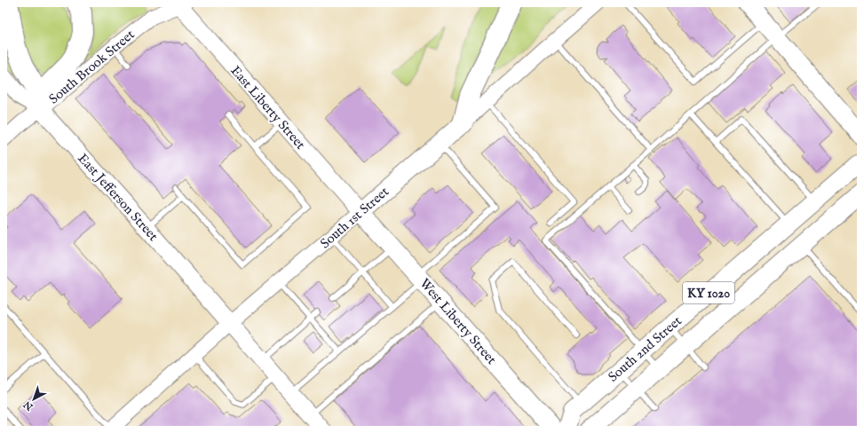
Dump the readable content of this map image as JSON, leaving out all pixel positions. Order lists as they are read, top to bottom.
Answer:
{
  "streets": {
    "main road": [
      "East Liberty Street",
      "East Jefferson Street",
      "South 1st Street",
      "KY 1020",
      "West Liberty Street",
      "South 2nd Street"
    ],
    "street": ["South Brook Street"]
  },
  "crossings": [
    ["South Brook Street", "East Liberty Street"],
    ["South Brook Street", "East Jefferson Street"],
    ["East Liberty Street", "South 1st Street"],
    ["East Liberty Street", "West Liberty Street"],
    ["East Jefferson Street", "South 1st Street"],
    ["South 1st Street", "West Liberty Street"]
  ],
  "north": "bottom left"
}
